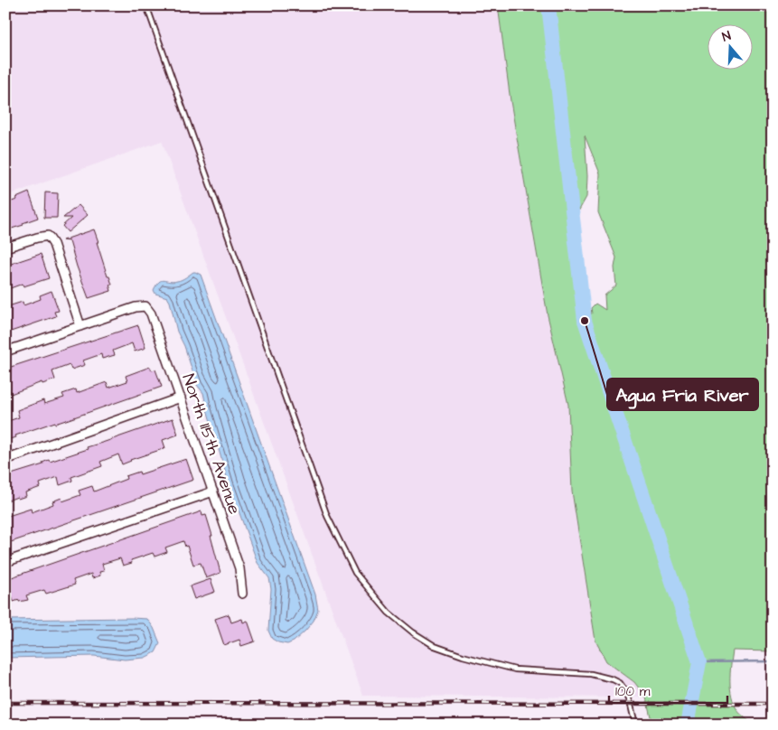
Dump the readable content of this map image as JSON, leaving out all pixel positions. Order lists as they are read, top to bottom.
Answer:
{
  "streets": {
    "street": ["North 115th Avenue"]
  },
  "places": ["Agua Fria River"],
  "scale_bar": "100 m",
  "north": "top"
}
